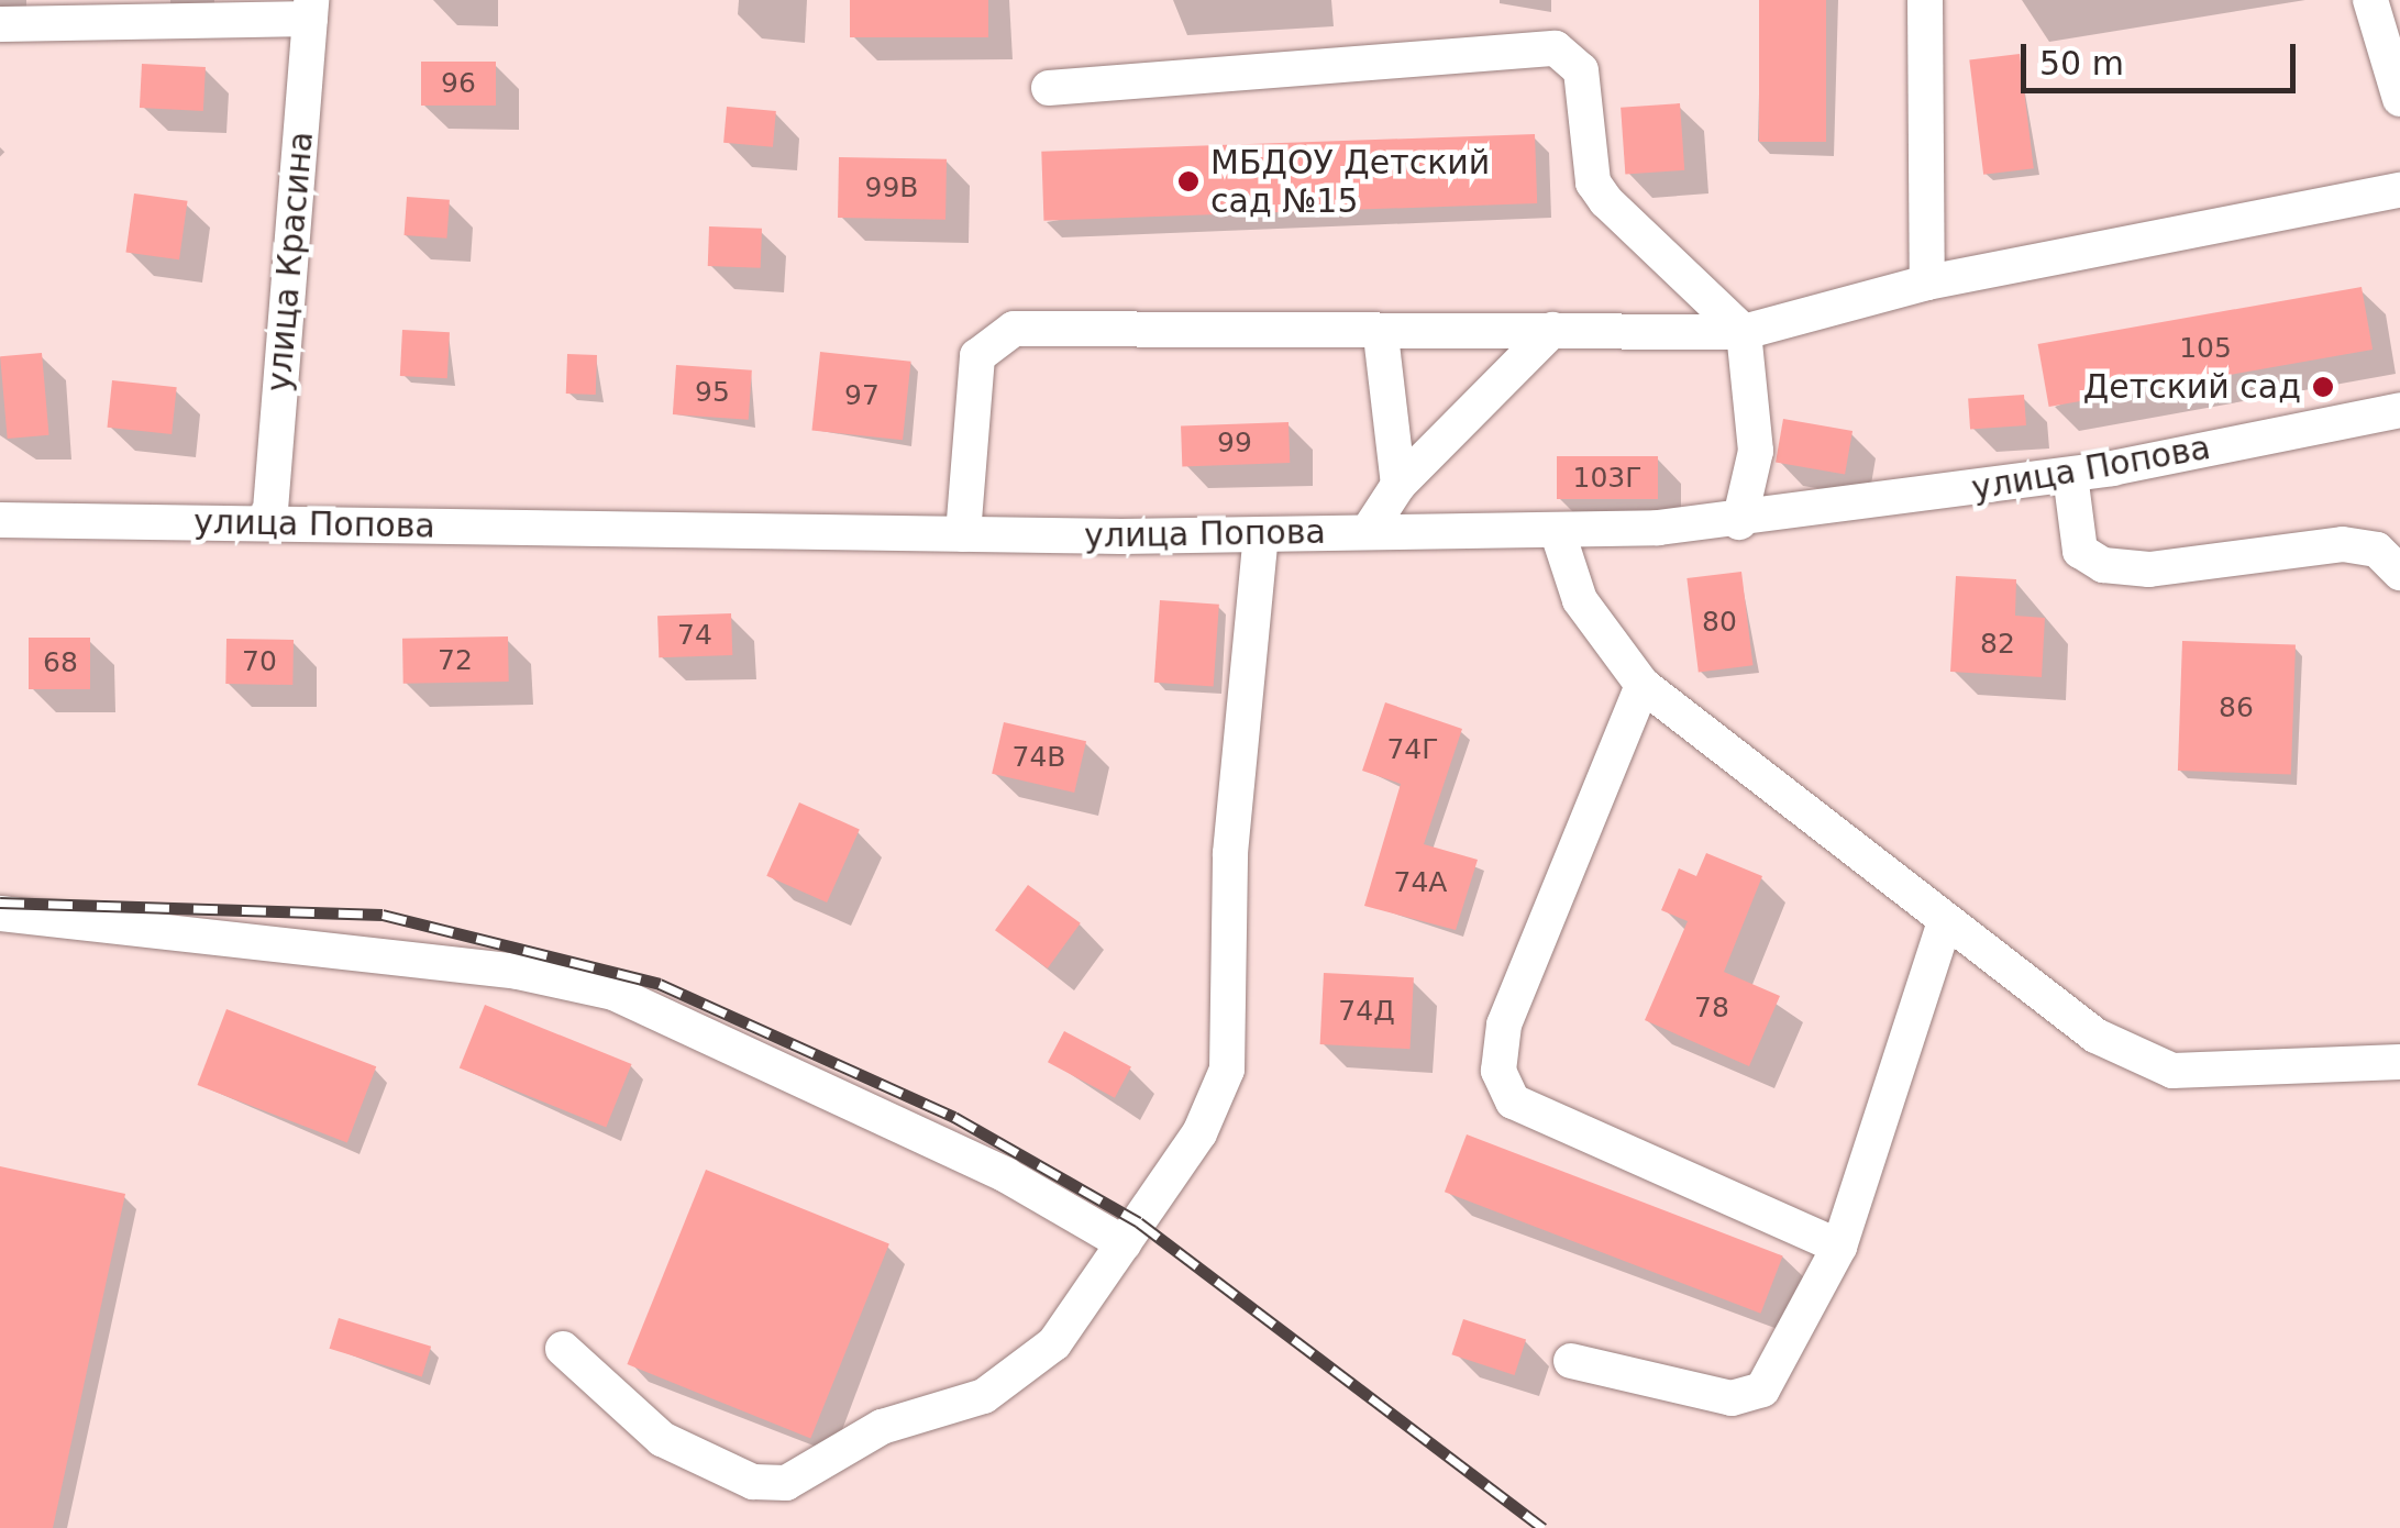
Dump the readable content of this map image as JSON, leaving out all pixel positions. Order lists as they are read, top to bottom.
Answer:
{
  "streets": {
    "street": ["улица Красина", "улица Попова"]
  },
  "crossings": [
    ["улица Красина", "улица Попова"]
  ],
  "places": ["МБДОУ Детский сад №15", "Детский сад"],
  "house_numbers": [
    "96",
    "99В",
    "105",
    "95",
    "97",
    "99",
    "103Г",
    "80",
    "74",
    "82",
    "72",
    "70",
    "68",
    "86",
    "74Г",
    "74В",
    "74А",
    "78",
    "74Д"
  ],
  "scale_bar": "50 m"
}
